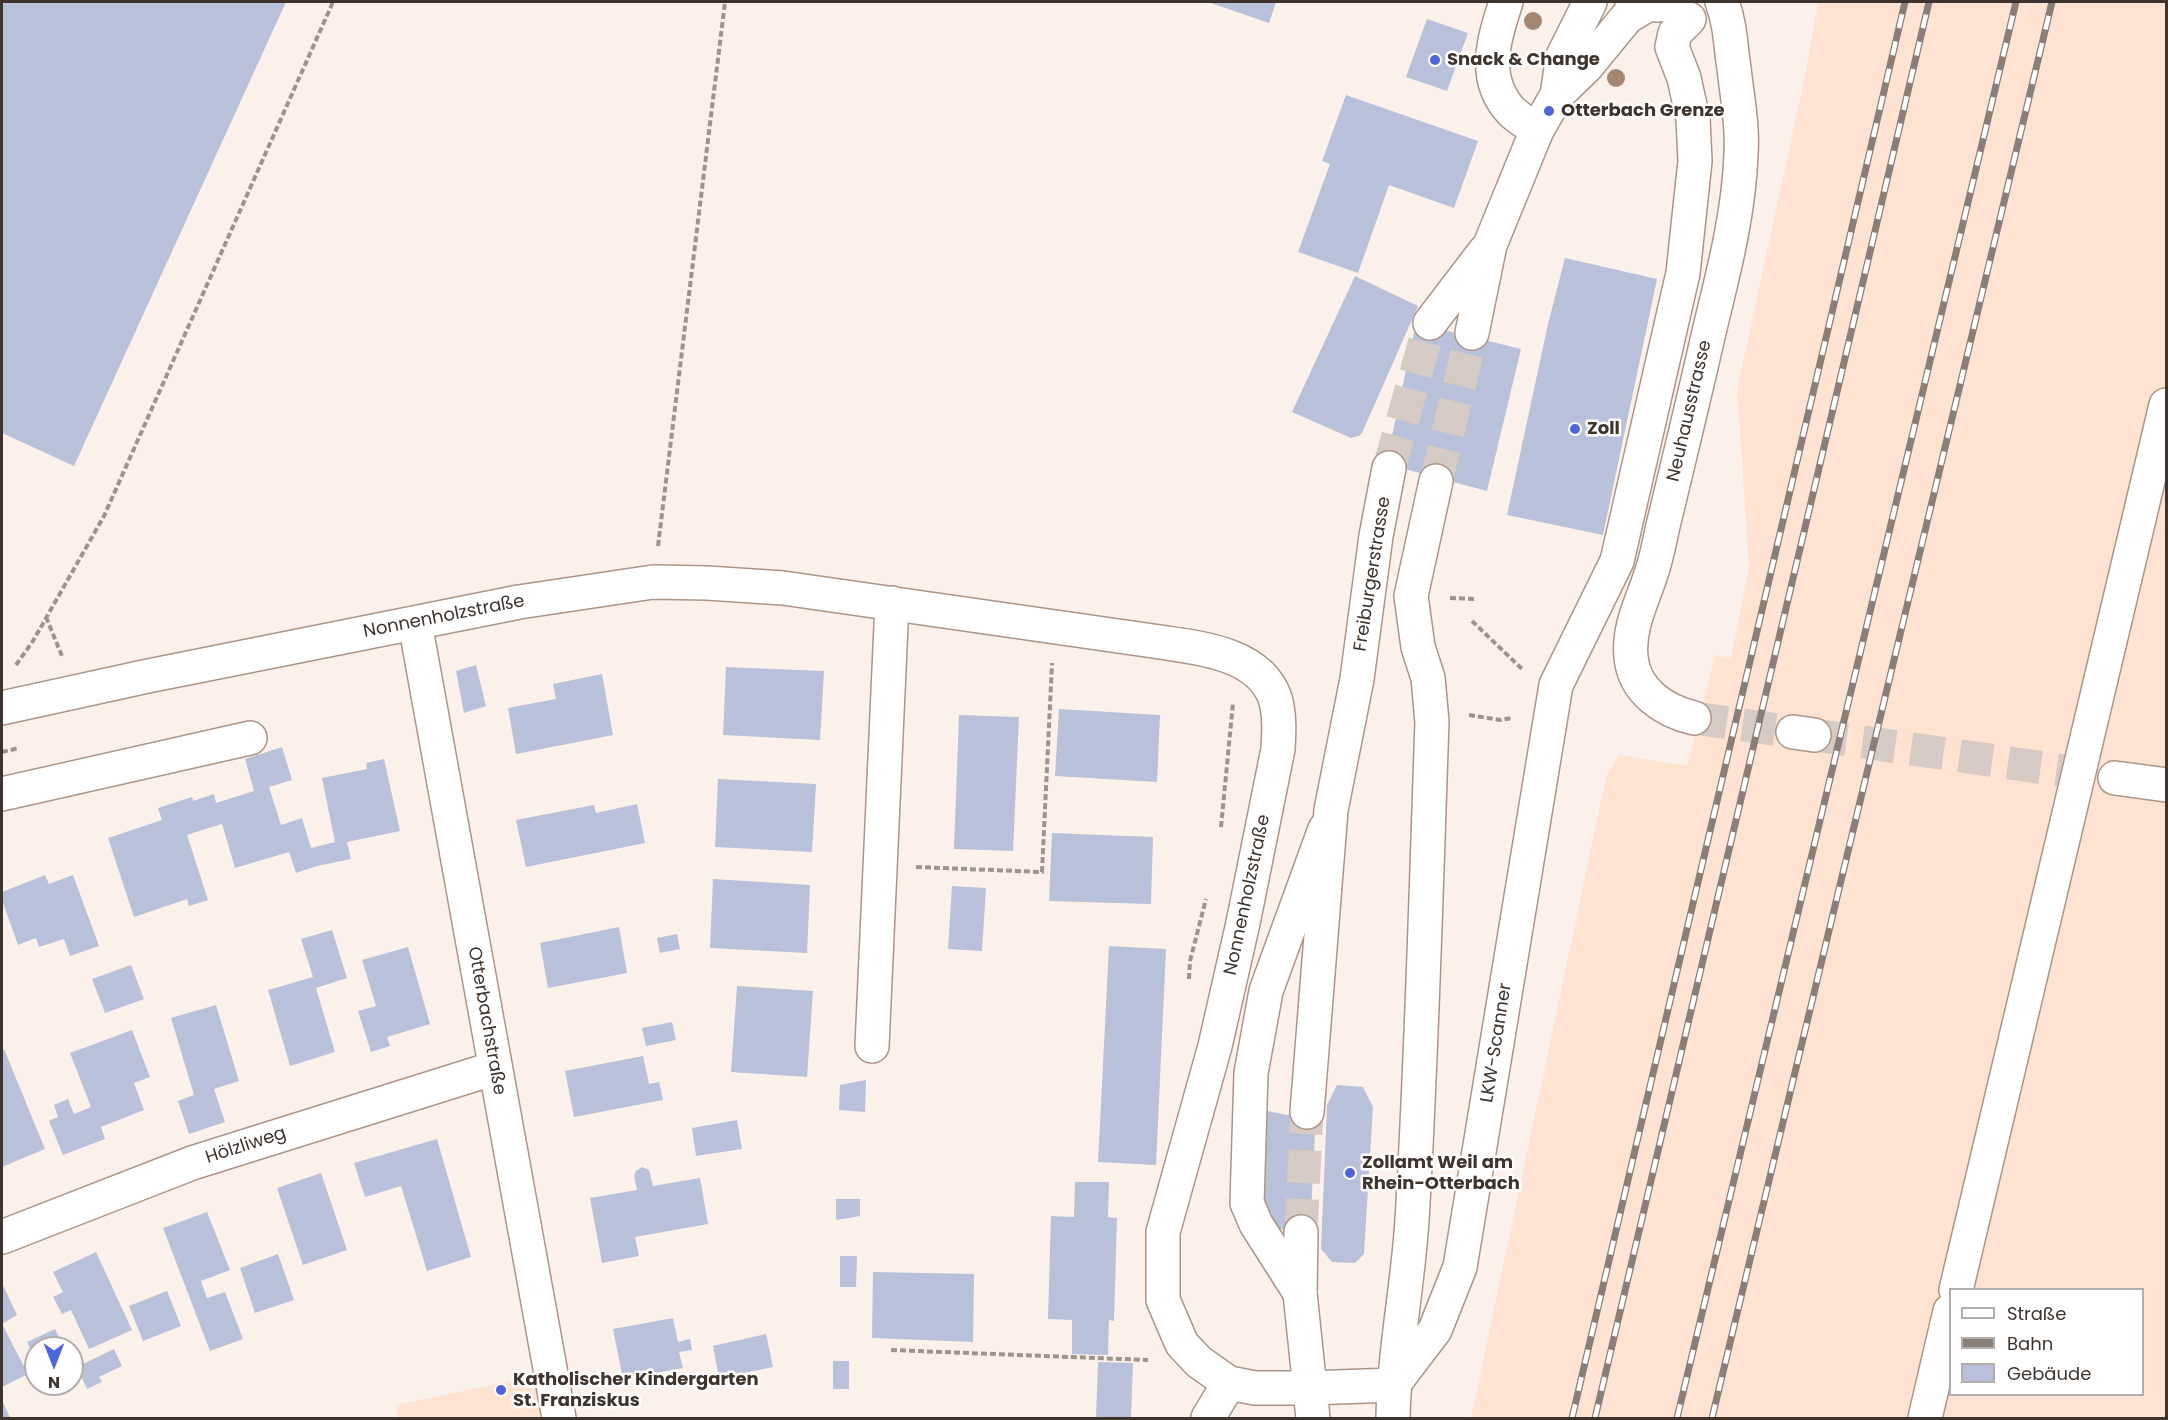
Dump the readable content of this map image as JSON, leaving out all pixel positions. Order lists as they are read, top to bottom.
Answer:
{
  "streets": {
    "street": [
      "Neuhausstrasse",
      "Freiburgerstrasse",
      "Nonnenholzstraße",
      "Otterbachstraße",
      "LKW-Scanner",
      "Hölzliweg"
    ]
  },
  "crossings": [
    ["Nonnenholzstraße", "Otterbachstraße"],
    ["Nonnenholzstraße", "LKW-Scanner"],
    ["Otterbachstraße", "Hölzliweg"]
  ],
  "places": [
    "Snack & Change",
    "Otterbach Grenze",
    "Zoll",
    "Zollamt Weil am Rhein-Otterbach",
    "Katholischer Kindergarten St. Franziskus"
  ],
  "legend": ["Straße", "Bahn", "Gebäude"],
  "north": "bottom"
}
